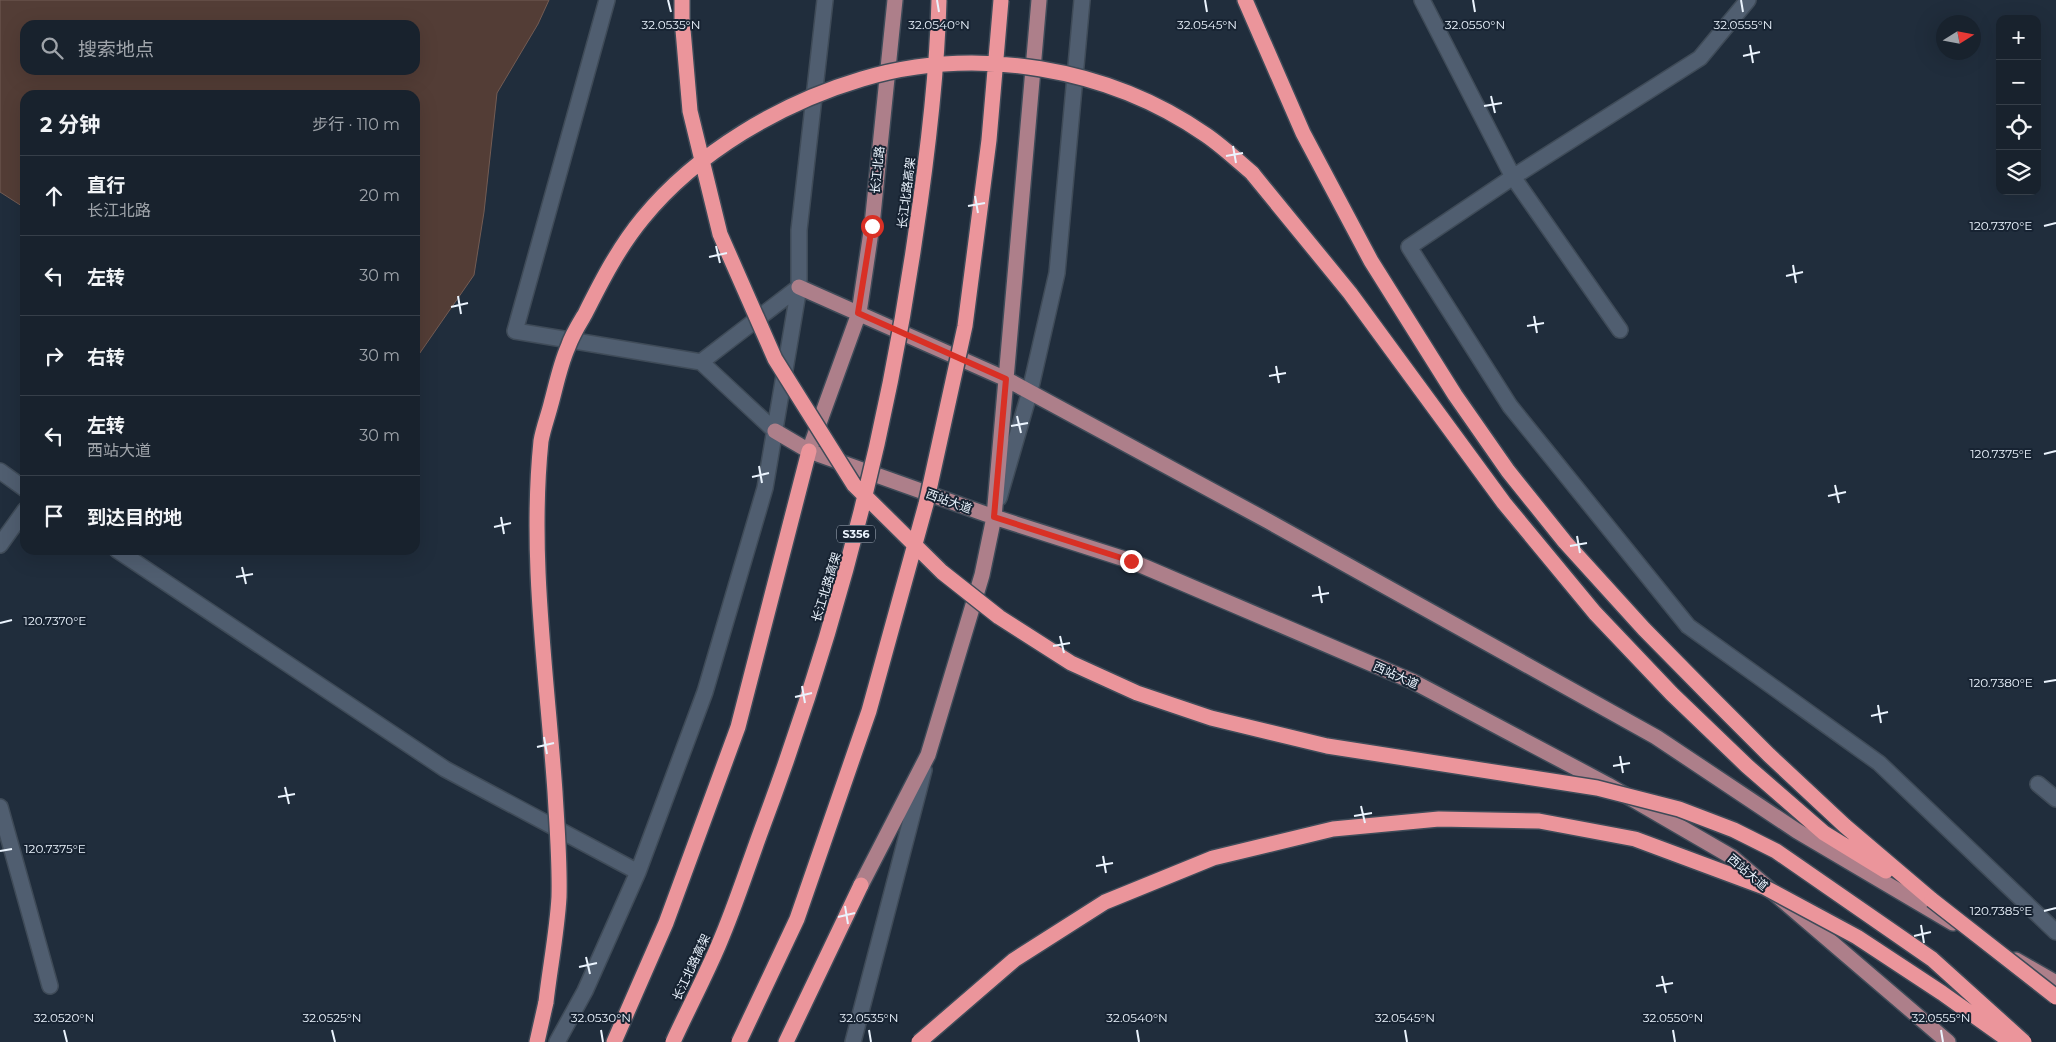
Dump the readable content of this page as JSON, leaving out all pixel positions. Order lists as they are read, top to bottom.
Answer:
{
  "streets": {
    "highway": ["长江北路高架", "S356"],
    "main road": ["长江北路", "西站大道"]
  },
  "crossings": [
    ["长江北路", "西站大道"]
  ],
  "north": "right",
  "page": {
    "map_buttons": ["+", "−"],
    "search": "搜索地点",
    "heading": ["2 分钟", "步行 · 110 m"],
    "list": [
      ["直行", "长江北路", "20 m"],
      ["左转", "30 m"],
      ["右转", "30 m"],
      ["左转", "西站大道", "30 m"],
      "到达目的地"
    ]
  },
  "coordinates": [
    "32.0535°N",
    "32.0540°N",
    "32.0545°N",
    "32.0550°N",
    "32.0555°N",
    "120.7370°E",
    "120.7375°E",
    "120.7380°E",
    "120.7385°E",
    "32.0520°N",
    "32.0525°N",
    "32.0530°N"
  ]
}
